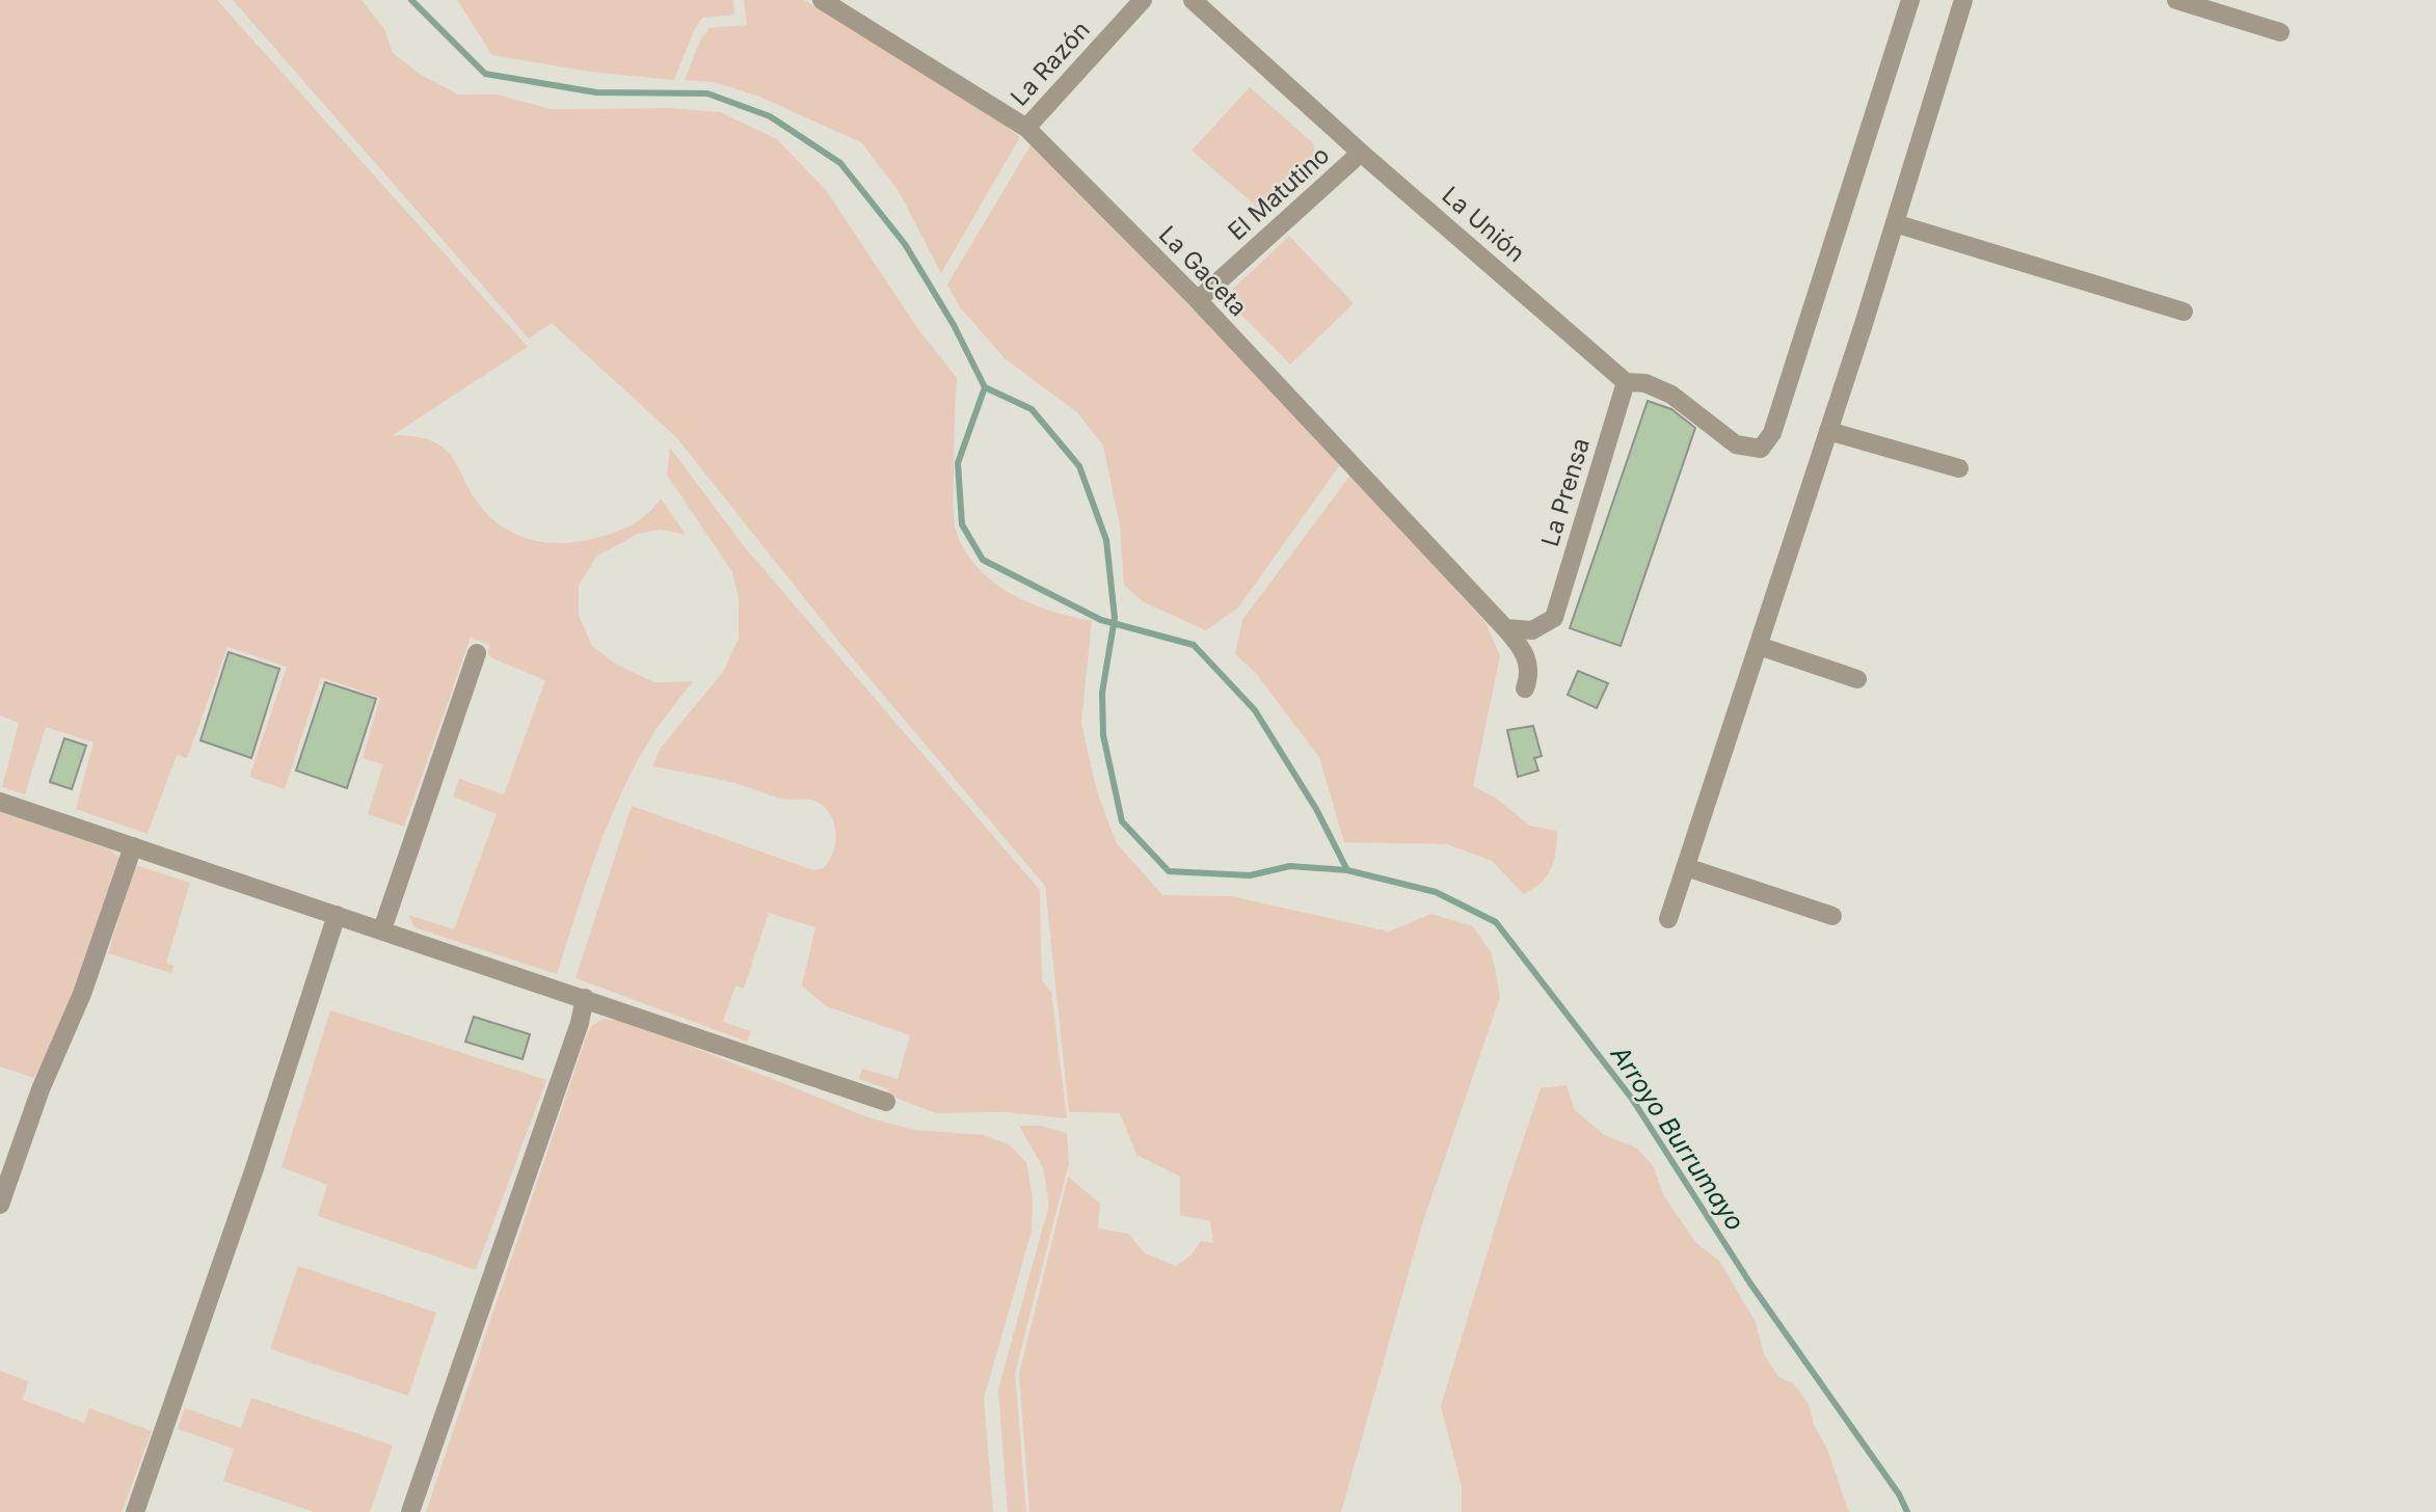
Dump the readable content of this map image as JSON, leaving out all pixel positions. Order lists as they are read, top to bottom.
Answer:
{
  "streets": {
    "street": [
      "La Razón",
      "El Matutino",
      "La Unión",
      "La Gaceta",
      "La Prensa"
    ]
  },
  "crossings": [
    ["La Razón", "La Gaceta"],
    ["El Matutino", "La Unión"],
    ["El Matutino", "La Gaceta"],
    ["La Unión", "La Prensa"],
    ["La Gaceta", "La Prensa"]
  ],
  "water": ["Arroyo Burrumayo"]
}
